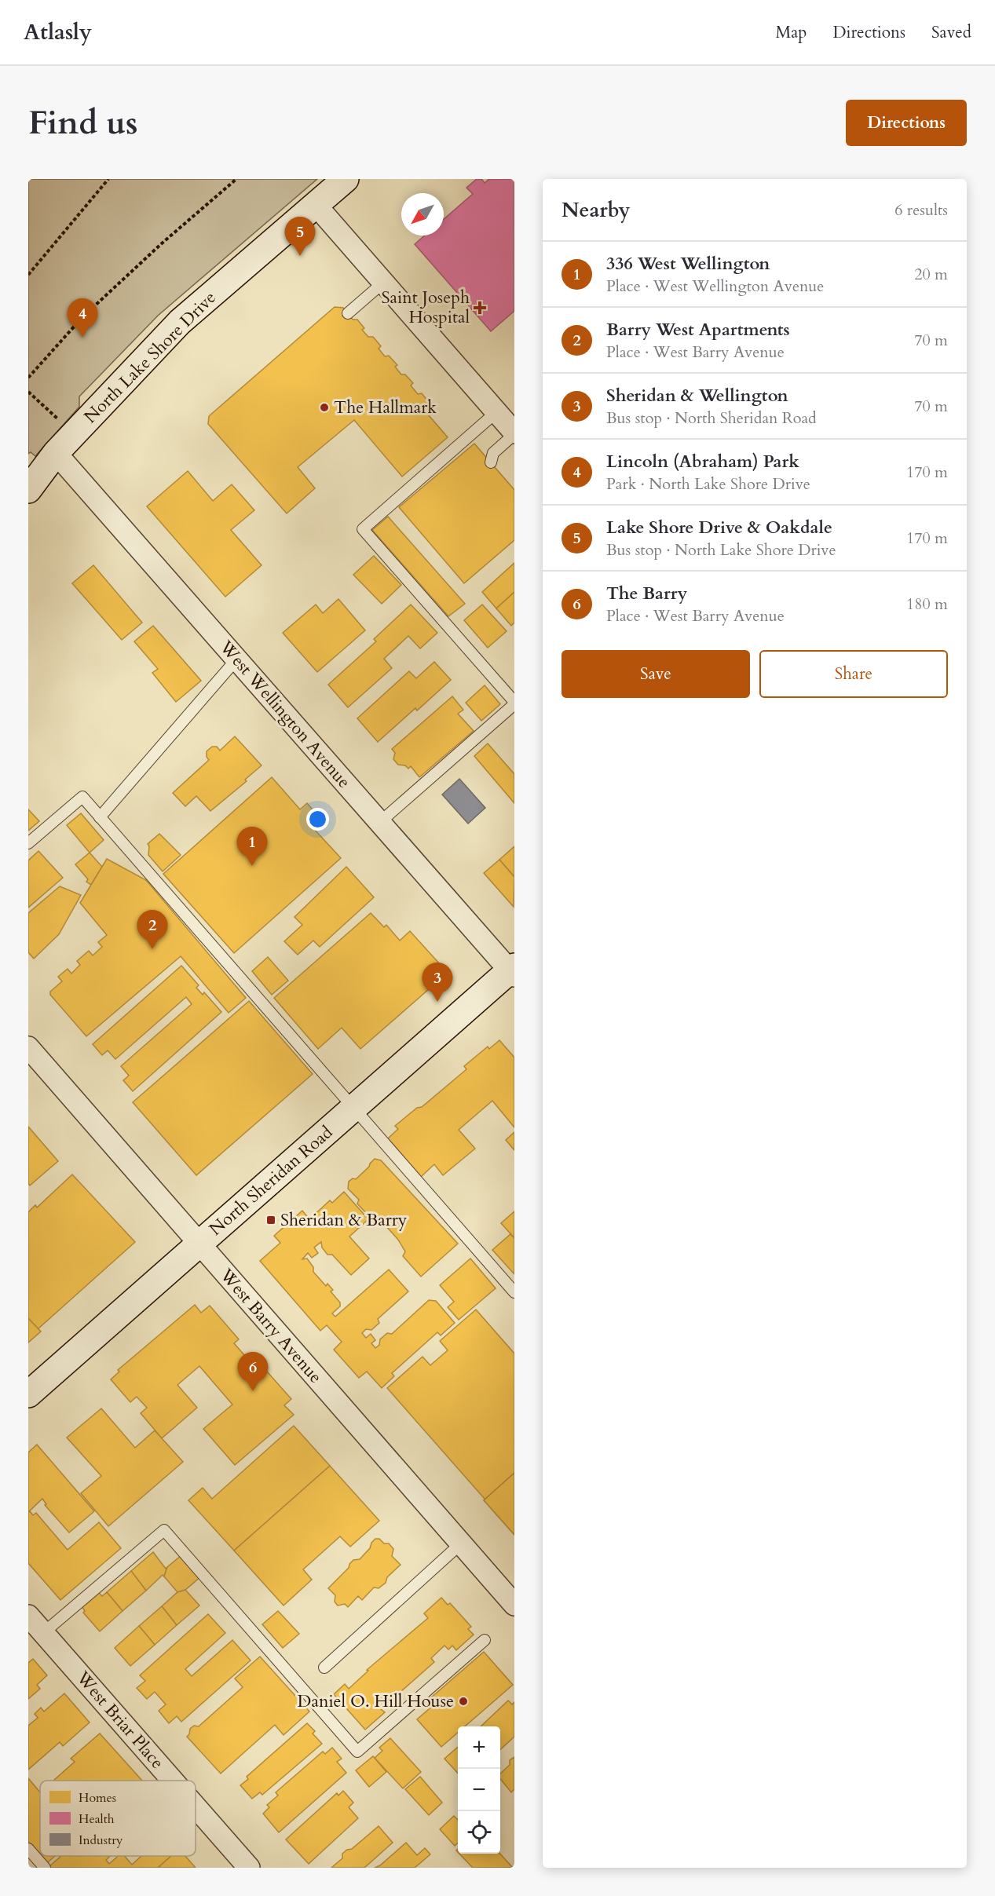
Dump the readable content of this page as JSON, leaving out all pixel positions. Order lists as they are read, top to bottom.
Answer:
{
  "streets": {
    "main road": ["North Lake Shore Drive", "North Sheridan Road"],
    "street": ["West Wellington Avenue", "West Barry Avenue", "West Briar Place"]
  },
  "crossings": [
    ["North Lake Shore Drive", "West Wellington Avenue"],
    ["West Wellington Avenue", "North Sheridan Road"],
    ["North Sheridan Road", "West Barry Avenue"]
  ],
  "places": {
    "health": ["Saint Joseph Hospital"],
    "other": ["The Hallmark", "Daniel O. Hill House"],
    "transit": ["Sheridan & Barry"]
  },
  "legend": ["Homes", "Health", "Industry"],
  "north": "bottom left",
  "page": {
    "header": "Atlasly",
    "nav": ["Map", "Directions", "Saved"],
    "buttons": [
      "Directions",
      ["Save", "Share"]
    ],
    "title": "Find us",
    "heading": ["Nearby", "6 results"],
    "pins": [
      "5",
      "4",
      "1",
      "2",
      "3",
      "6"
    ],
    "list": [
      {
        "mark": "1",
        "name": "336 West Wellington",
        "note": "Place · West Wellington Avenue",
        "value": "20 m"
      },
      {
        "mark": "2",
        "name": "Barry West Apartments",
        "note": "Place · West Barry Avenue",
        "value": "70 m"
      },
      {
        "mark": "3",
        "name": "Sheridan & Wellington",
        "note": "Bus stop · North Sheridan Road",
        "value": "70 m"
      },
      {
        "mark": "4",
        "name": "Lincoln (Abraham) Park",
        "note": "Park · North Lake Shore Drive",
        "value": "170 m"
      },
      {
        "mark": "5",
        "name": "Lake Shore Drive & Oakdale",
        "note": "Bus stop · North Lake Shore Drive",
        "value": "170 m"
      },
      {
        "mark": "6",
        "name": "The Barry",
        "note": "Place · West Barry Avenue",
        "value": "180 m"
      }
    ],
    "map_buttons": ["+", "−"]
  }
}
